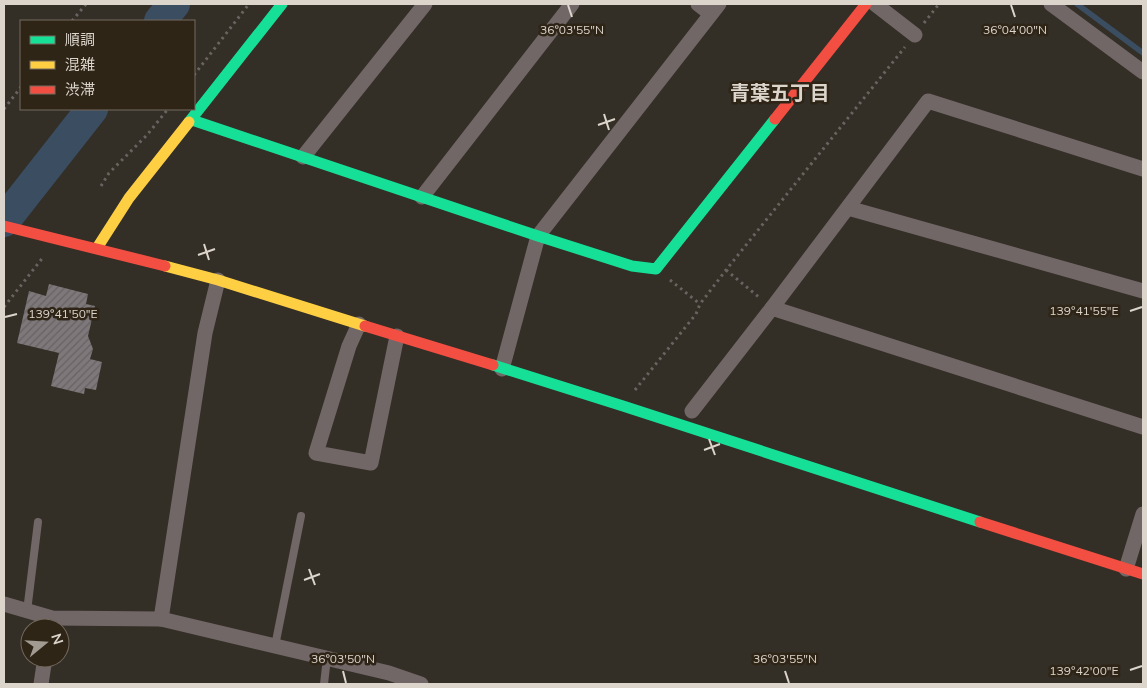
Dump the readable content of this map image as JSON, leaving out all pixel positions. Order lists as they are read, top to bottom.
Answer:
{
  "districts": ["青葉五丁目"],
  "legend": ["順調", "混雑", "渋滞"],
  "north": "right",
  "coordinates": [
    "36°03'55\"N",
    "36°04'00\"N",
    "139°41'55\"E",
    "139°41'50\"E",
    "36°03'50\"N",
    "139°42'00\"E"
  ]
}
